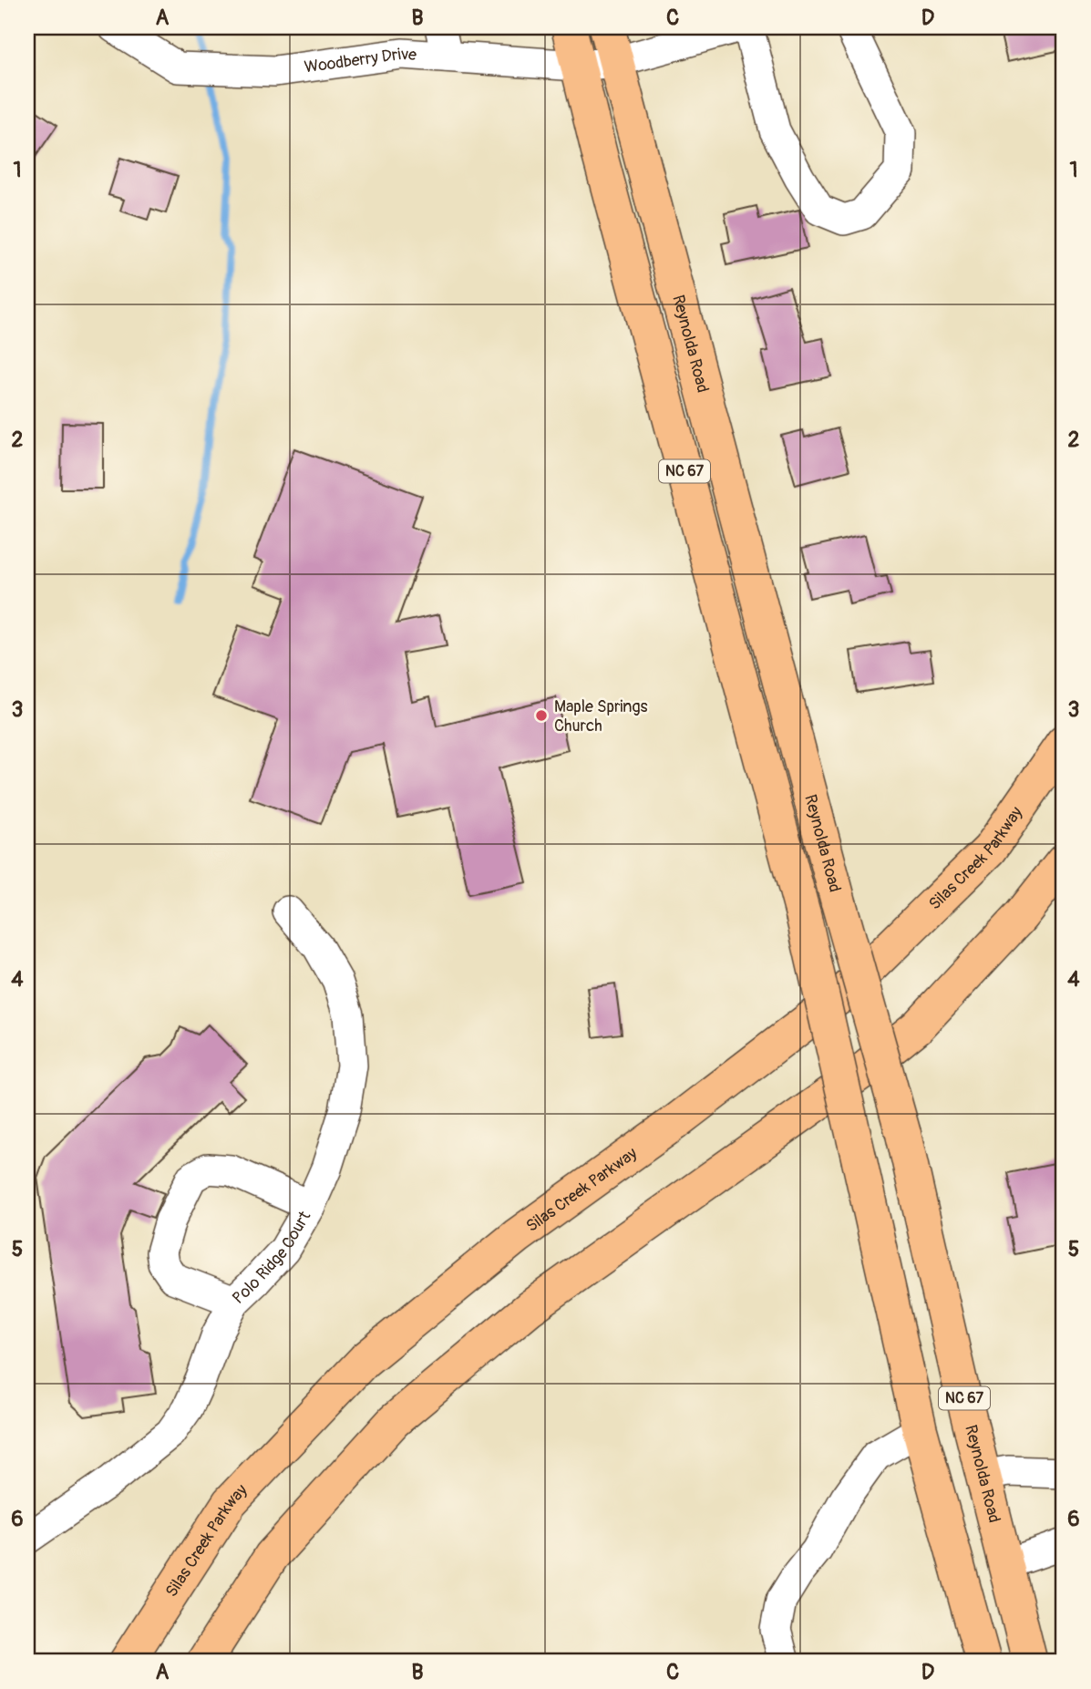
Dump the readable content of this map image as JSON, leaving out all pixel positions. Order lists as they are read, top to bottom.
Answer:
{
  "streets": {
    "main road": ["Reynolda Road", "NC 67", "Silas Creek Parkway"],
    "street": ["Woodberry Drive", "Polo Ridge Court"]
  },
  "crossings": [
    ["Woodberry Drive", "Reynolda Road"],
    ["Woodberry Drive", "NC 67"]
  ],
  "places": ["Maple Springs Church"],
  "grid": {
    "columns": [
      "A",
      "B",
      "C",
      "D"
    ],
    "rows": [
      "1",
      "2",
      "3",
      "4",
      "5",
      "6"
    ]
  }
}
